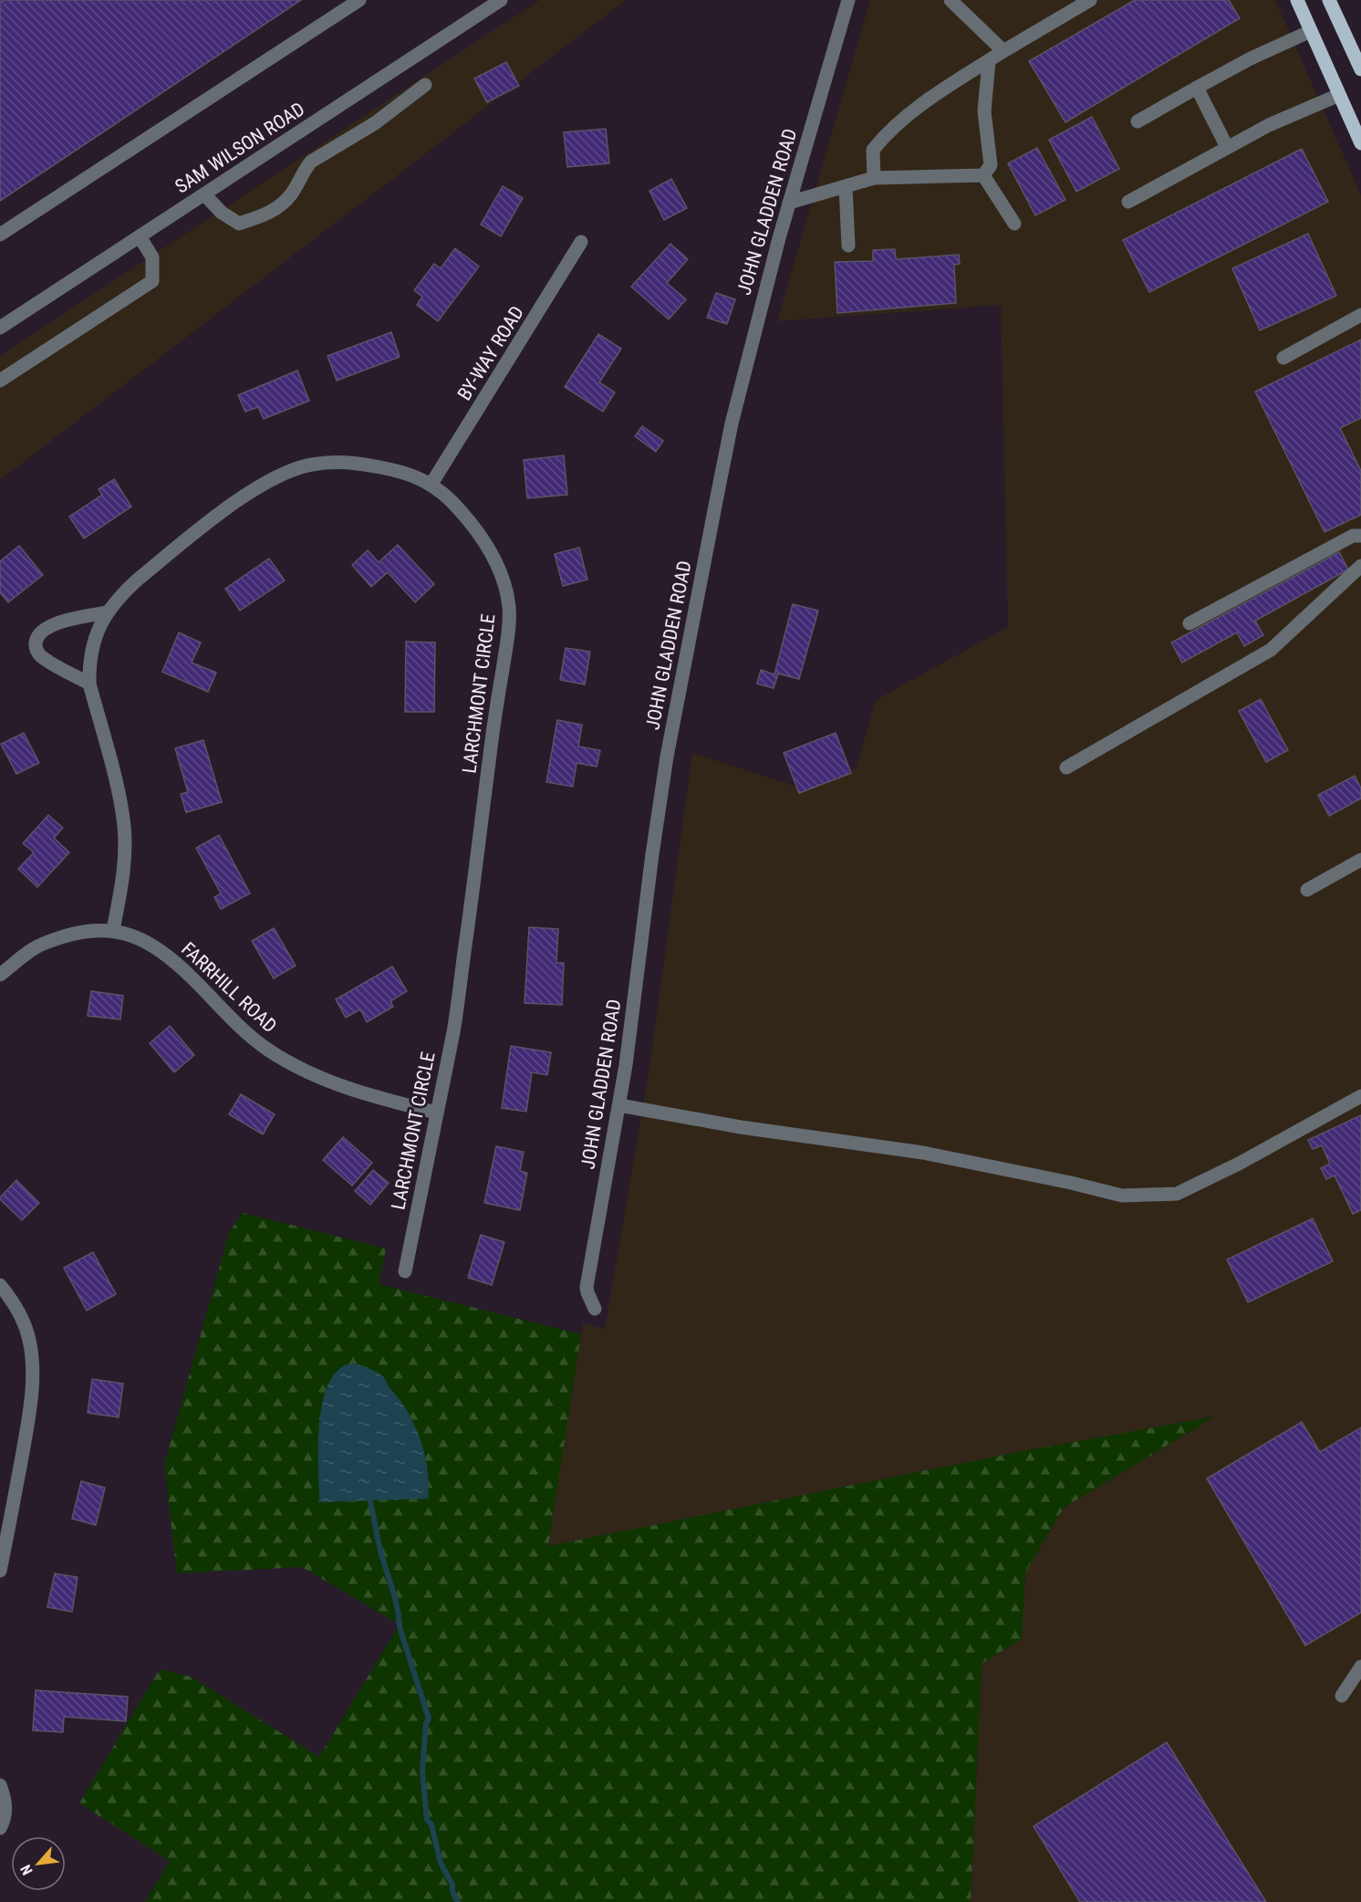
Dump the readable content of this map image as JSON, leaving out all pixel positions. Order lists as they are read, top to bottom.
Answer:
{
  "streets": {
    "street": [
      "SAM WILSON ROAD",
      "JOHN GLADDEN ROAD",
      "BY-WAY ROAD",
      "LARCHMONT CIRCLE",
      "FARRHILL ROAD"
    ]
  },
  "crossings": [
    ["BY-WAY ROAD", "LARCHMONT CIRCLE"],
    ["LARCHMONT CIRCLE", "FARRHILL ROAD"]
  ],
  "north": "bottom left"
}
